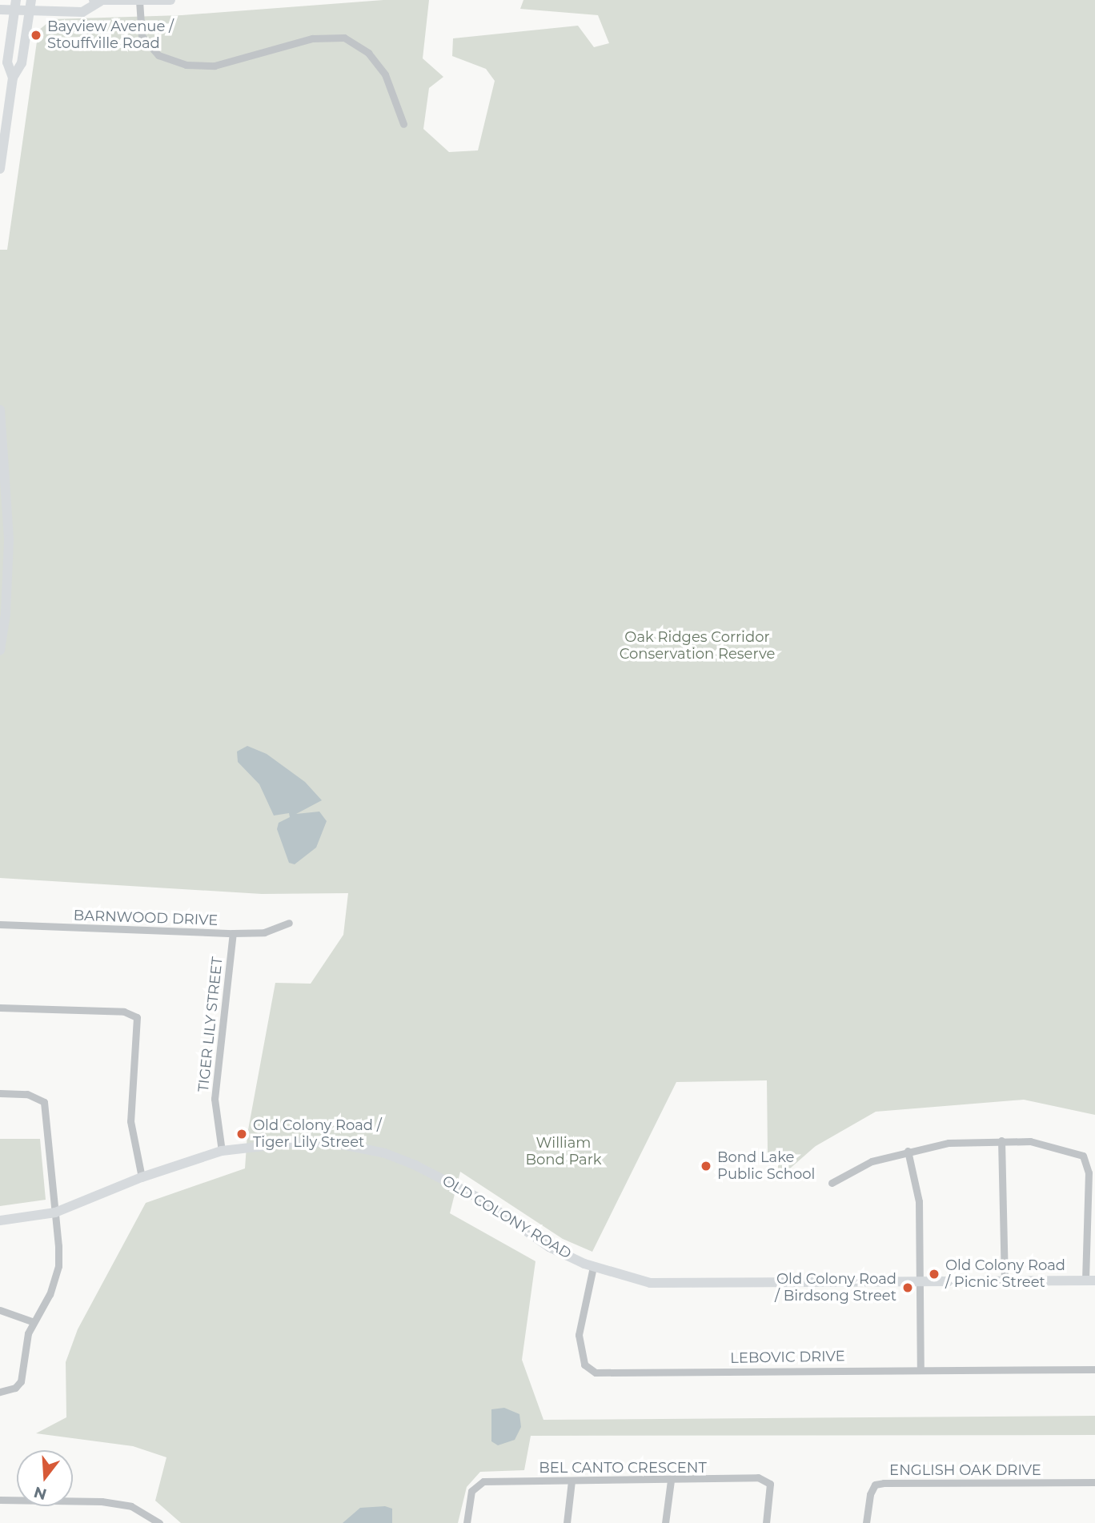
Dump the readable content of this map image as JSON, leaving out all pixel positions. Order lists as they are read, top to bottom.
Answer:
{
  "streets": {
    "street": [
      "BARNWOOD DRIVE",
      "TIGER LILY STREET",
      "OLD COLONY ROAD",
      "LEBOVIC DRIVE",
      "BEL CANTO CRESCENT",
      "ENGLISH OAK DRIVE"
    ]
  },
  "crossings": [
    ["BARNWOOD DRIVE", "TIGER LILY STREET"],
    ["TIGER LILY STREET", "OLD COLONY ROAD"],
    ["OLD COLONY ROAD", "LEBOVIC DRIVE"]
  ],
  "parks": ["Oak Ridges Corridor Conservation Reserve", "William Bond Park"],
  "places": [
    "Bayview Avenue / Stouffville Road",
    "Old Colony Road / Tiger Lily Street",
    "Bond Lake Public School",
    "Old Colony Road / Picnic Street",
    "Old Colony Road / Birdsong Street"
  ],
  "north": "bottom"
}
